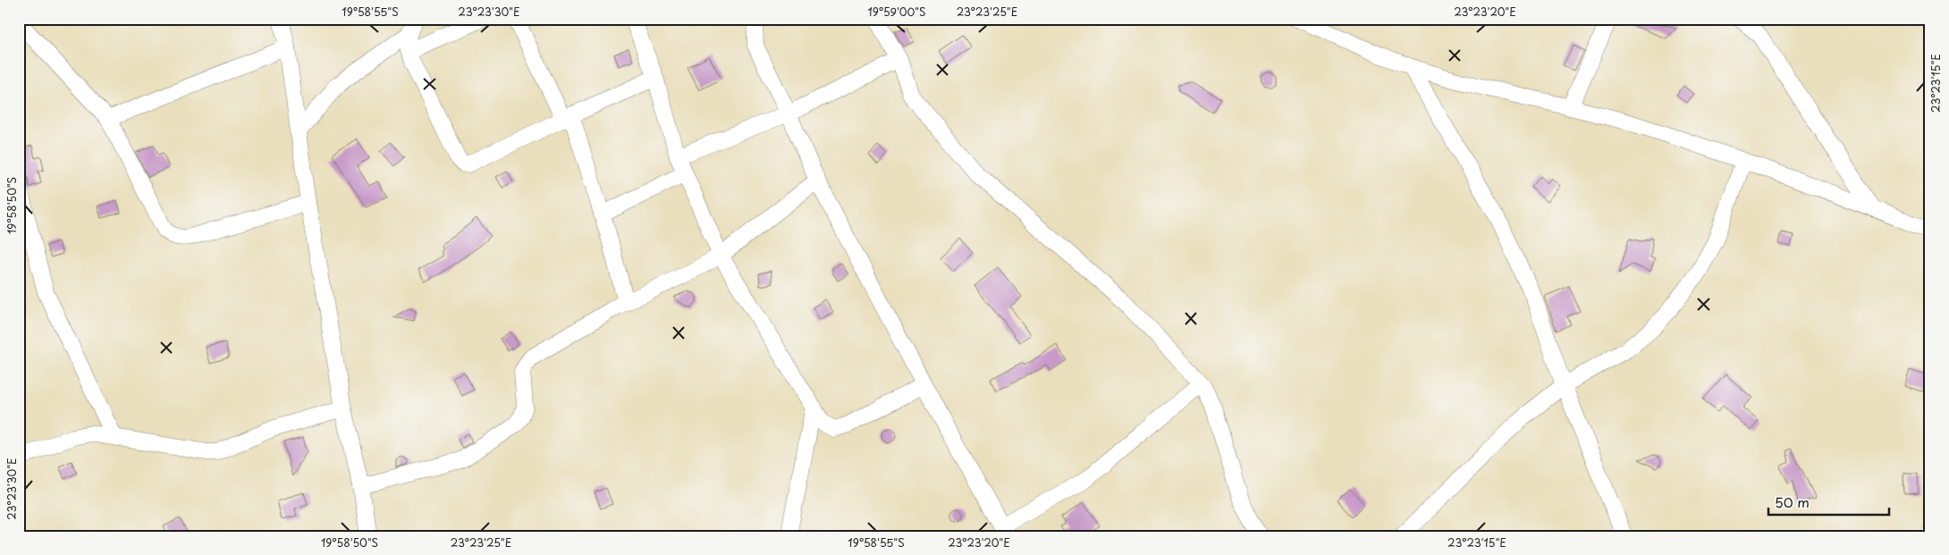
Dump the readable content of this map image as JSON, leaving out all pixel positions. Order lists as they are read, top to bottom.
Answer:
{
  "scale_bar": "50 m",
  "coordinates": [
    "19°58'55\"S",
    "23°23'30\"E",
    "19°59'00\"S",
    "23°23'25\"E",
    "23°23'20\"E",
    "23°23'15\"E",
    "19°58'50\"S"
  ]
}
